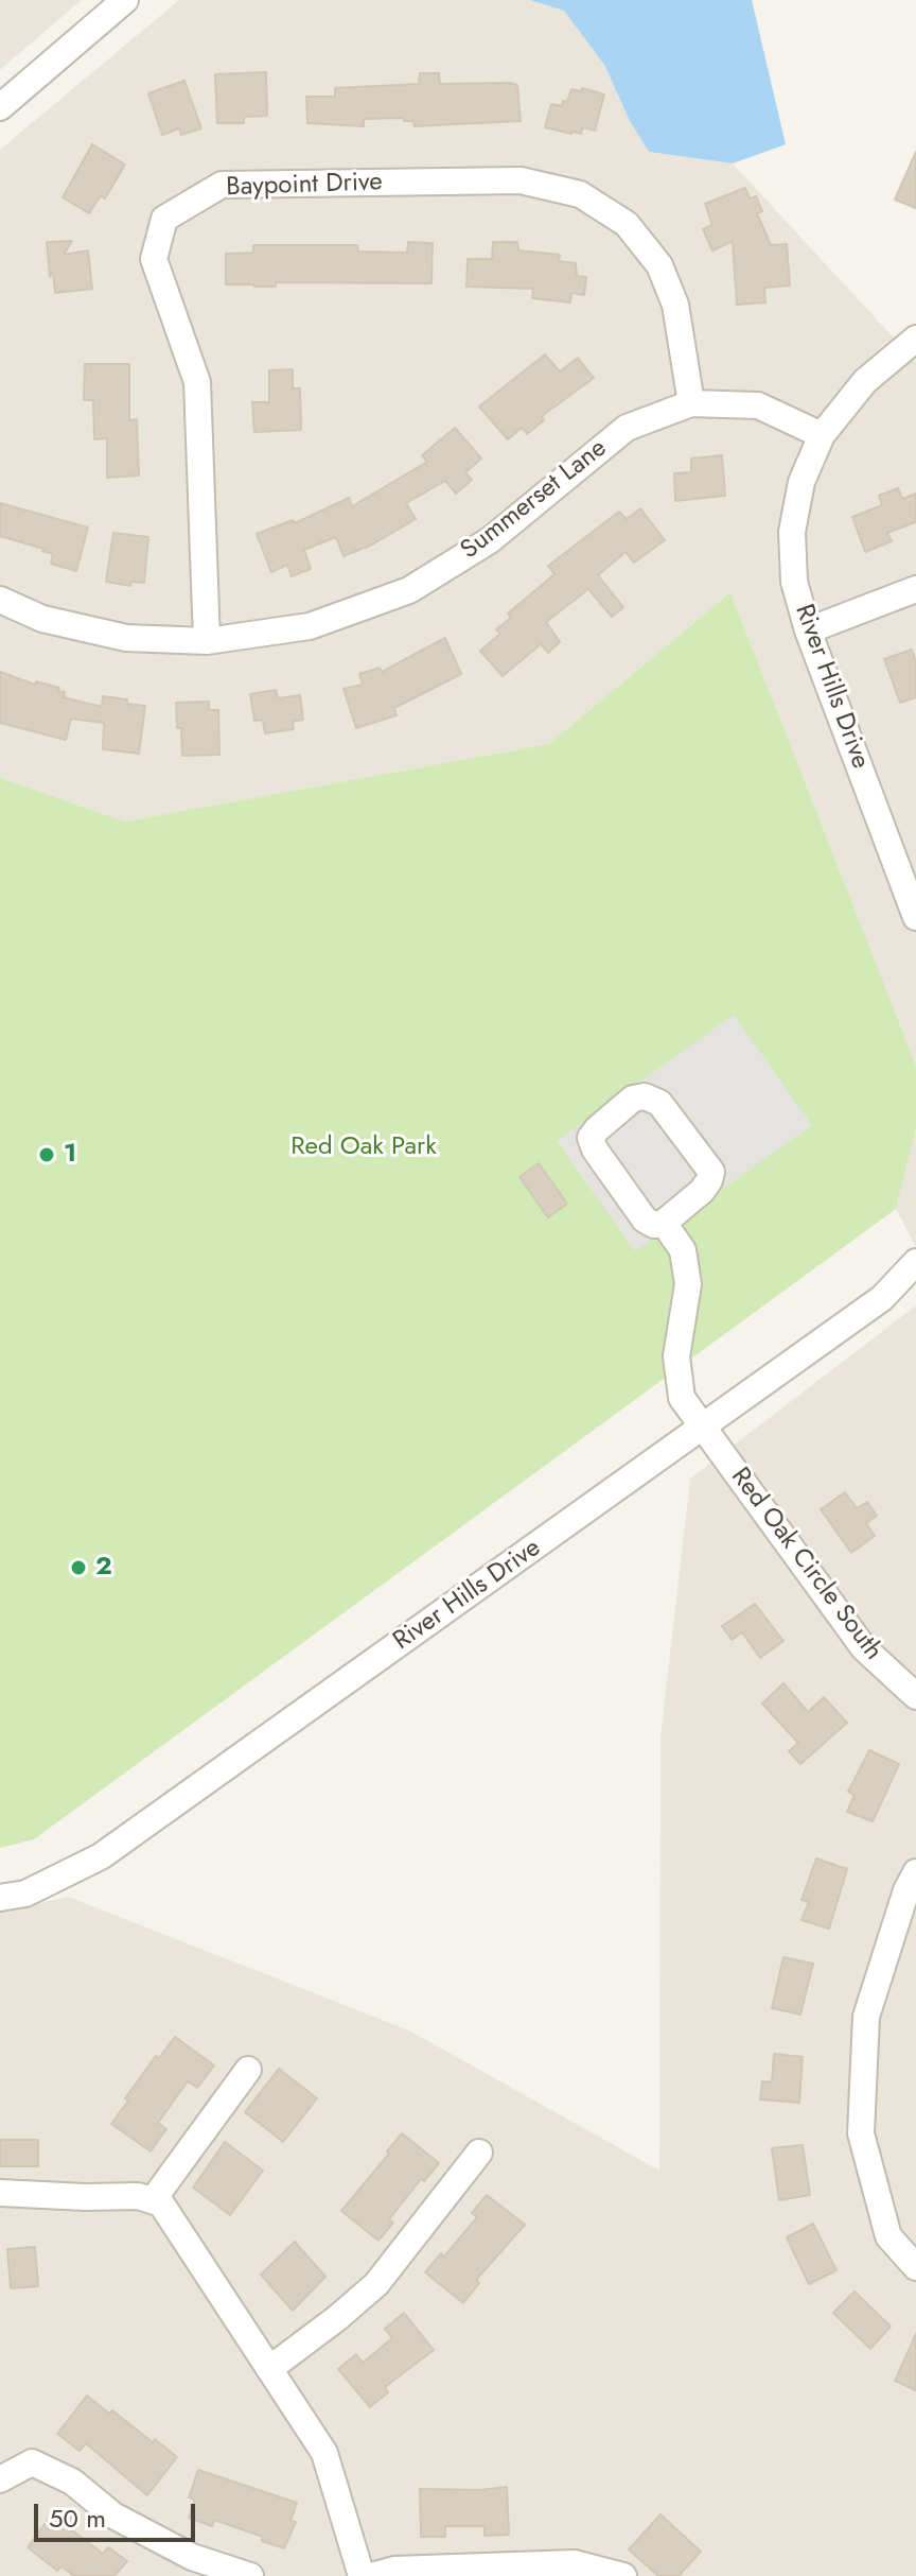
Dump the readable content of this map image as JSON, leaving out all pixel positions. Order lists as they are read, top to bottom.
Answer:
{
  "streets": {
    "street": [
      "Baypoint Drive",
      "Summerset Lane",
      "River Hills Drive",
      "Red Oak Circle South"
    ]
  },
  "crossings": [
    ["Baypoint Drive", "Summerset Lane"],
    ["Summerset Lane", "River Hills Drive"],
    ["River Hills Drive", "Red Oak Circle South"]
  ],
  "parks": ["Red Oak Park"],
  "places": ["1", "2"],
  "scale_bar": "50 m"
}
